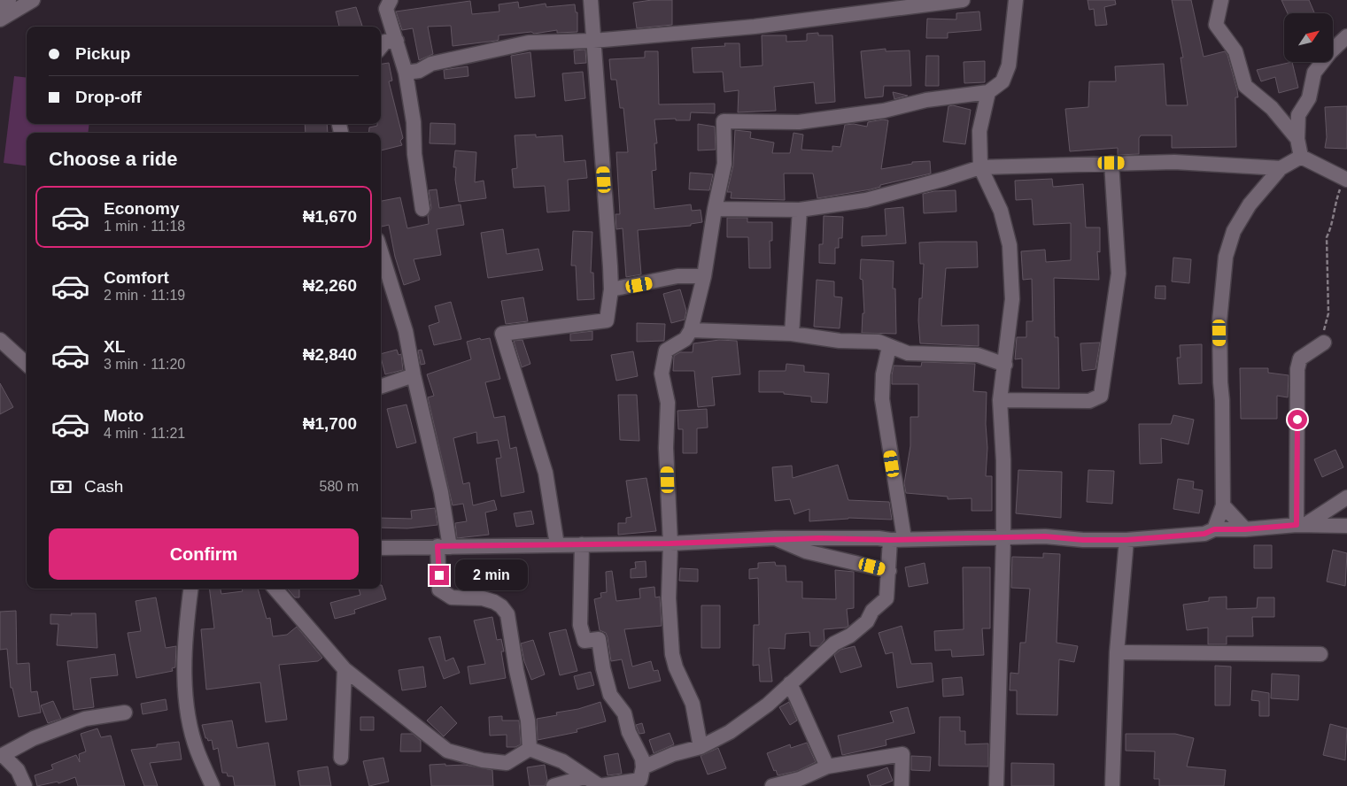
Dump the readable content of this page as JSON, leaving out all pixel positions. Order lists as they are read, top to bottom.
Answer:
{
  "north": "top right",
  "page": {
    "banner": ["Pickup", "Drop-off"],
    "heading": "Choose a ride",
    "list": [
      {
        "name": "Economy",
        "note": "1 min · 11:18",
        "value": "₦1,670"
      },
      {
        "name": "Comfort",
        "note": "2 min · 11:19",
        "value": "₦2,260"
      },
      {
        "name": "XL",
        "note": "3 min · 11:20",
        "value": "₦2,840"
      },
      {
        "name": "Moto",
        "note": "4 min · 11:21",
        "value": "₦1,700"
      }
    ],
    "pay": ["Cash", "580 m"],
    "buttons": "Confirm",
    "bubble": "2 min"
  }
}
